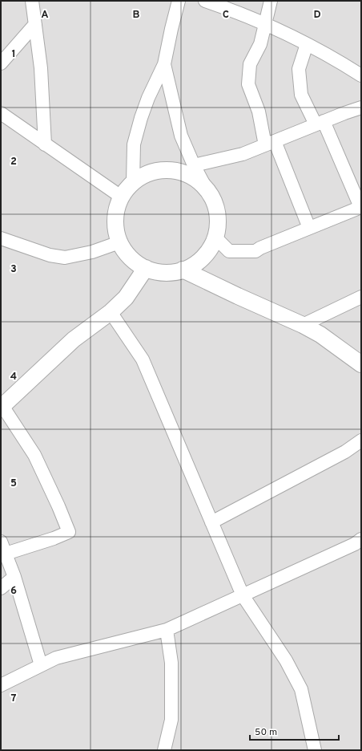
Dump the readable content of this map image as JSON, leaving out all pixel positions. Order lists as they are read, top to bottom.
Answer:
{
  "scale_bar": "50 m",
  "grid": {
    "columns": [
      "A",
      "B",
      "C",
      "D"
    ],
    "rows": [
      "1",
      "2",
      "3",
      "4",
      "5",
      "6",
      "7"
    ]
  }
}
